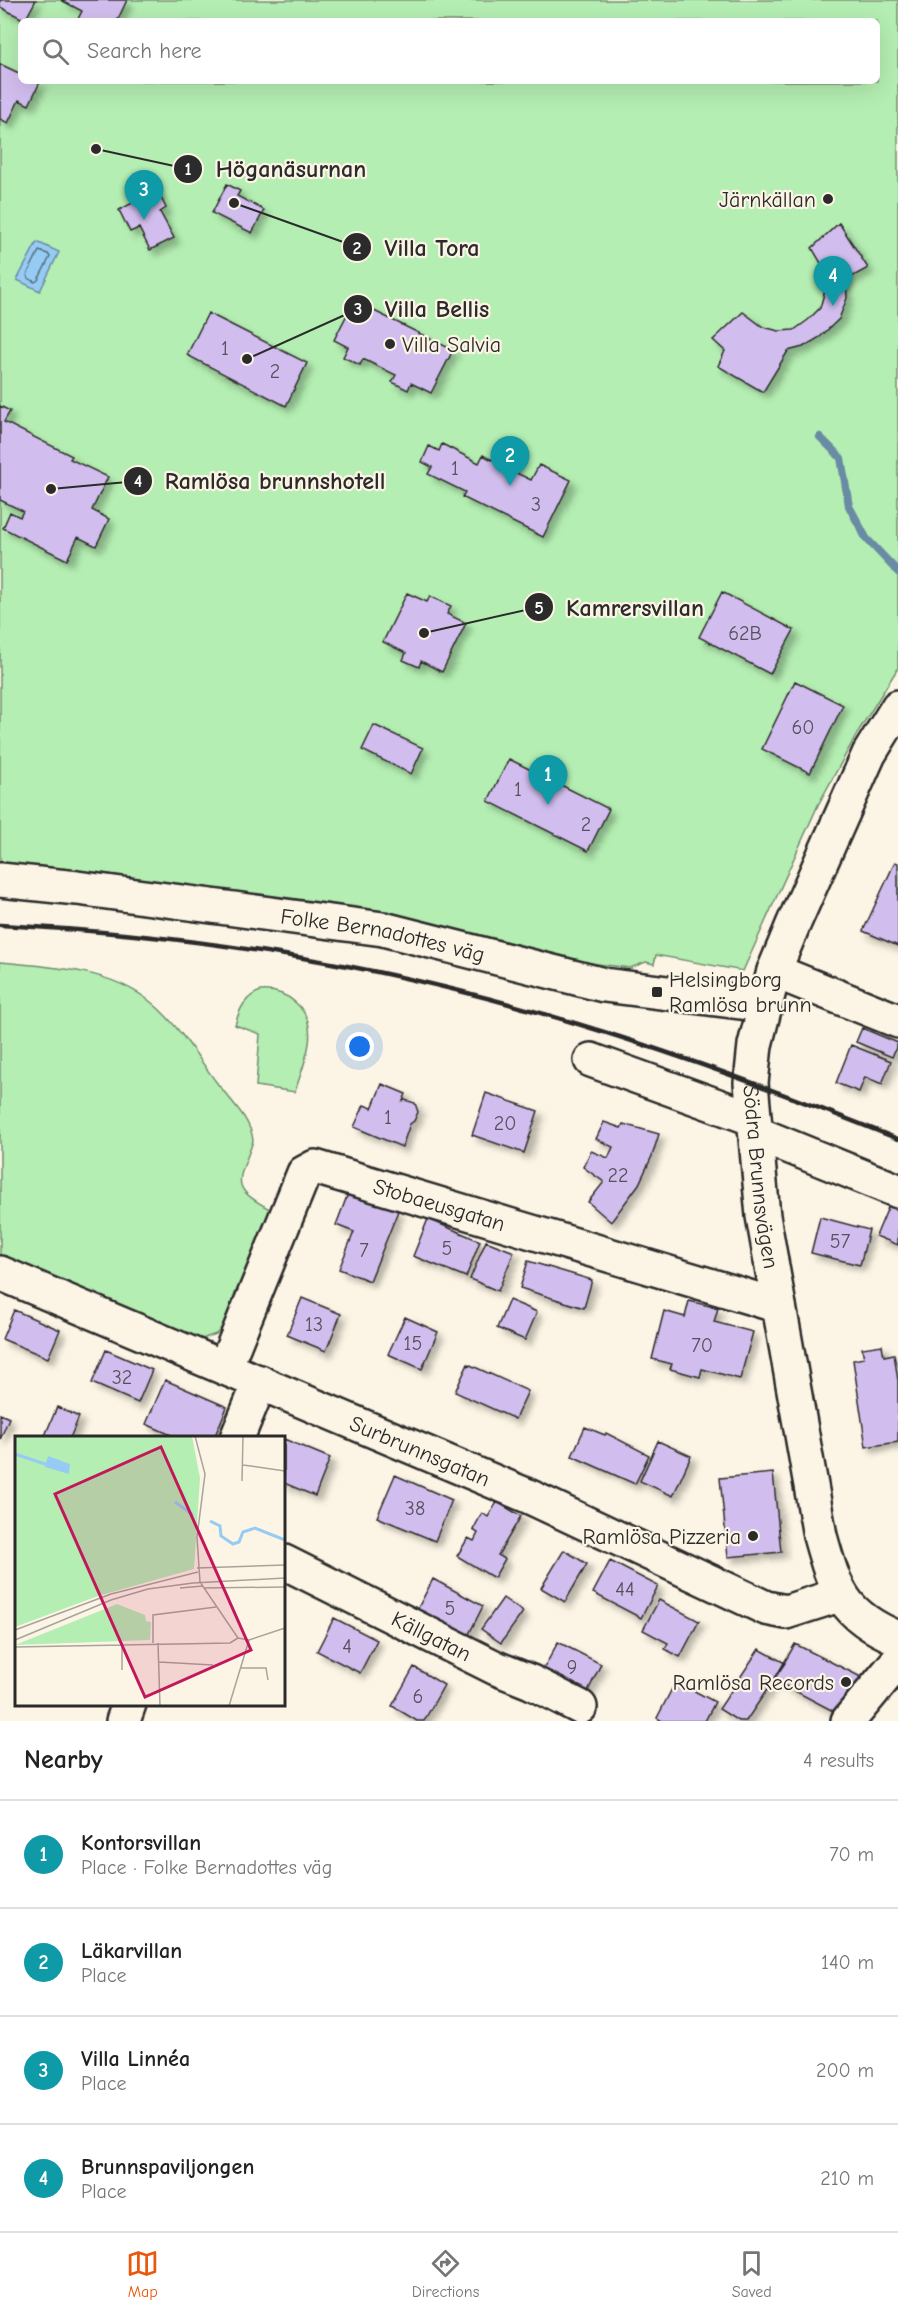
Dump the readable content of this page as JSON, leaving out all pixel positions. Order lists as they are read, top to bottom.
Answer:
{
  "streets": {
    "street": [
      "Folke Bernadottes väg",
      "Södra Brunnsvägen",
      "Stobaeusgatan",
      "Surbrunnsgatan",
      "Källgatan"
    ]
  },
  "crossings": [
    ["Folke Bernadottes väg", "Södra Brunnsvägen"],
    ["Södra Brunnsvägen", "Stobaeusgatan"],
    ["Södra Brunnsvägen", "Surbrunnsgatan"],
    ["Stobaeusgatan", "Surbrunnsgatan"]
  ],
  "places": {
    "other": [
      "Höganäsurnan",
      "Järnkällan",
      "Villa Tora",
      "Villa Salvia",
      "Villa Bellis",
      "Ramlösa brunnshotell",
      "Kamrersvillan",
      "Ramlösa Pizzeria",
      "Ramlösa Records"
    ],
    "transit": ["Helsingborg Ramlösa brunn"]
  },
  "house_numbers": [
    "1",
    "2",
    "1",
    "3",
    "62B",
    "60",
    "1",
    "2",
    "1",
    "20",
    "22",
    "57",
    "5",
    "7",
    "13",
    "15",
    "70",
    "32",
    "38",
    "44",
    "5",
    "4",
    "9",
    "6"
  ],
  "page": {
    "search": "Search here",
    "pins": [
      "3",
      "4",
      "2",
      "1"
    ],
    "heading": ["Nearby", "4 results"],
    "list": [
      {
        "mark": "1",
        "name": "Kontorsvillan",
        "note": "Place · Folke Bernadottes väg",
        "value": "70 m"
      },
      {
        "mark": "2",
        "name": "Läkarvillan",
        "note": "Place",
        "value": "140 m"
      },
      {
        "mark": "3",
        "name": "Villa Linnéa",
        "note": "Place",
        "value": "200 m"
      },
      {
        "mark": "4",
        "name": "Brunnspaviljongen",
        "note": "Place",
        "value": "210 m"
      }
    ],
    "nav": ["Map", "Directions", "Saved"]
  }
}
